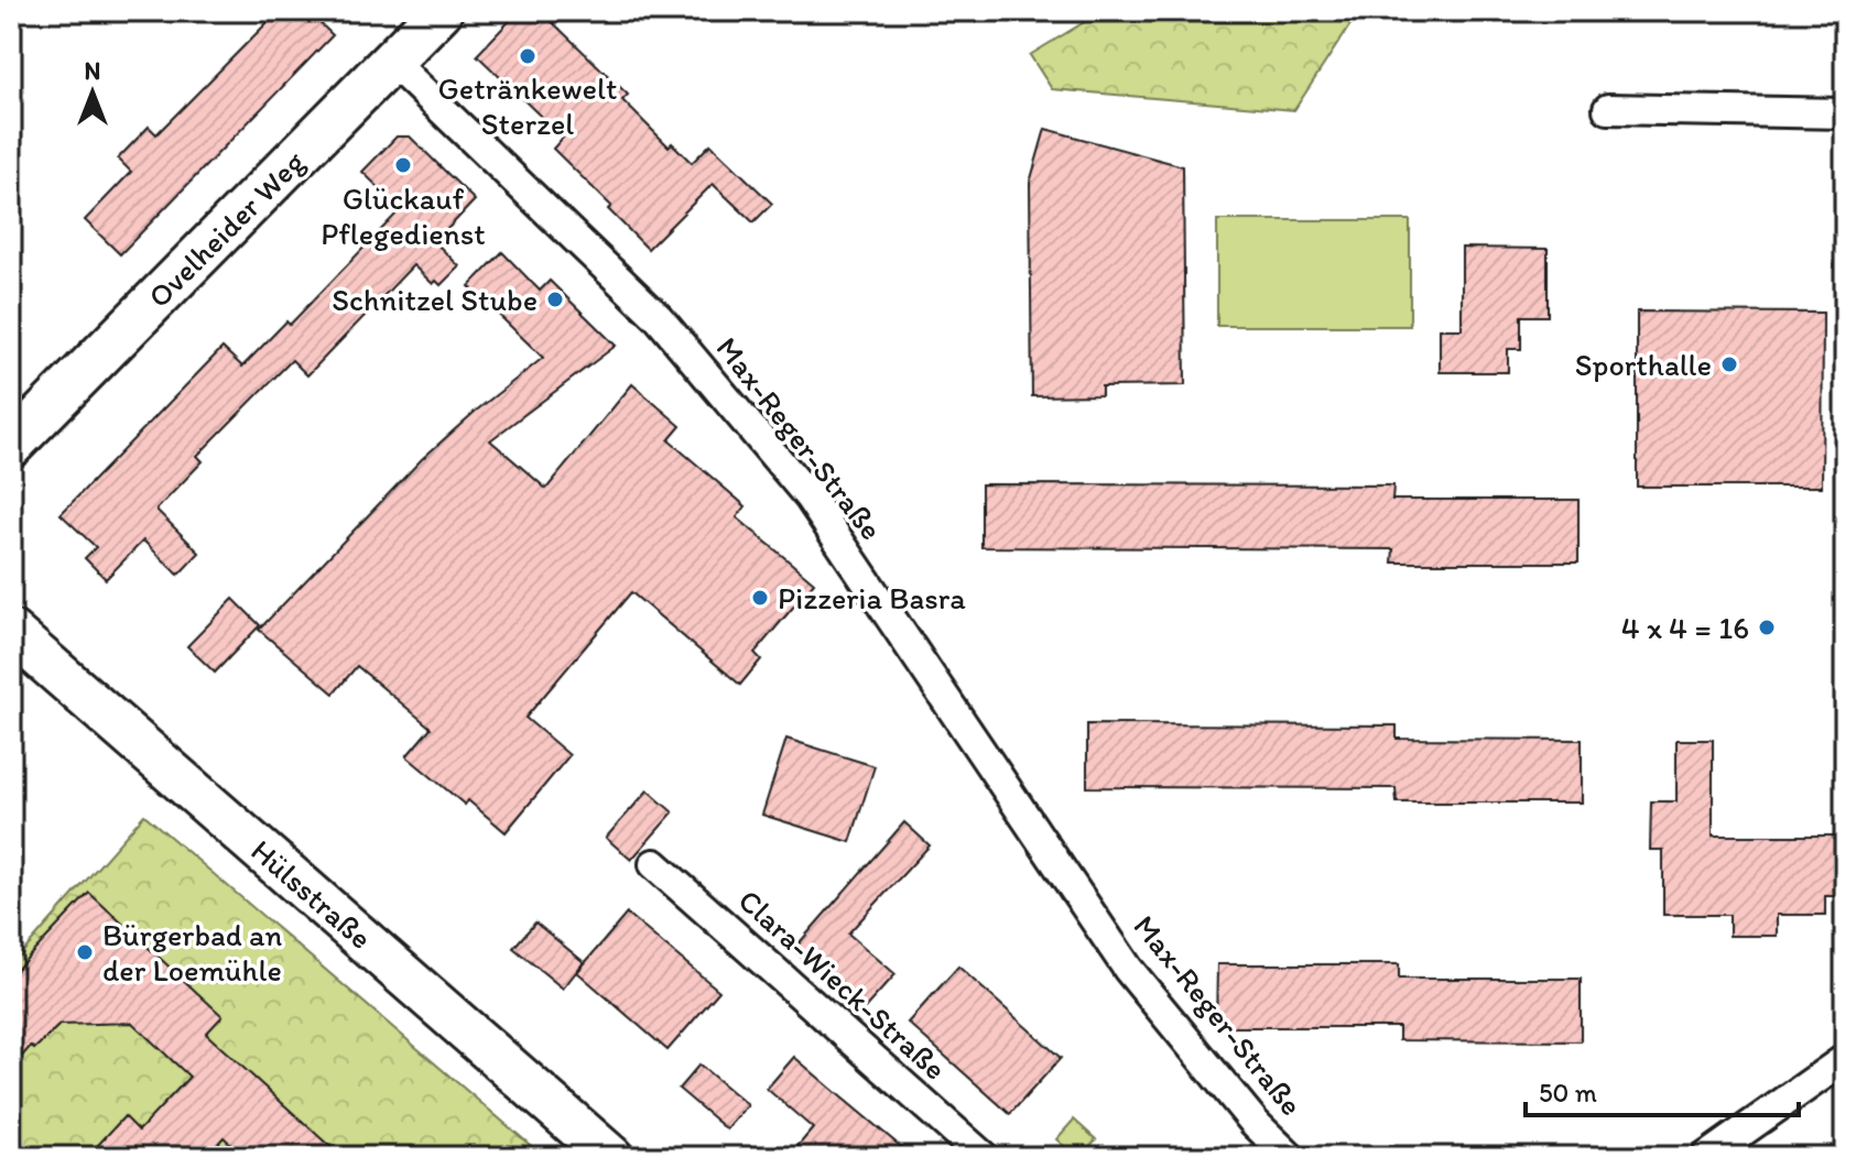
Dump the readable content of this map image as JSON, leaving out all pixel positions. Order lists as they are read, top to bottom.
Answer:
{
  "streets": {
    "street": [
      "Ovelheider Weg",
      "Max-Reger-Straße",
      "Hülsstraße",
      "Clara-Wieck-Straße"
    ]
  },
  "crossings": [
    ["Ovelheider Weg", "Max-Reger-Straße"]
  ],
  "places": [
    "Getränkewelt Sterzel",
    "Glückauf Pflegedienst",
    "Schnitzel Stube",
    "Sporthalle",
    "Pizzeria Basra",
    "4 x 4 = 16",
    "Bürgerbad an der Loemühle"
  ],
  "scale_bar": "50 m",
  "north": "top"
}
